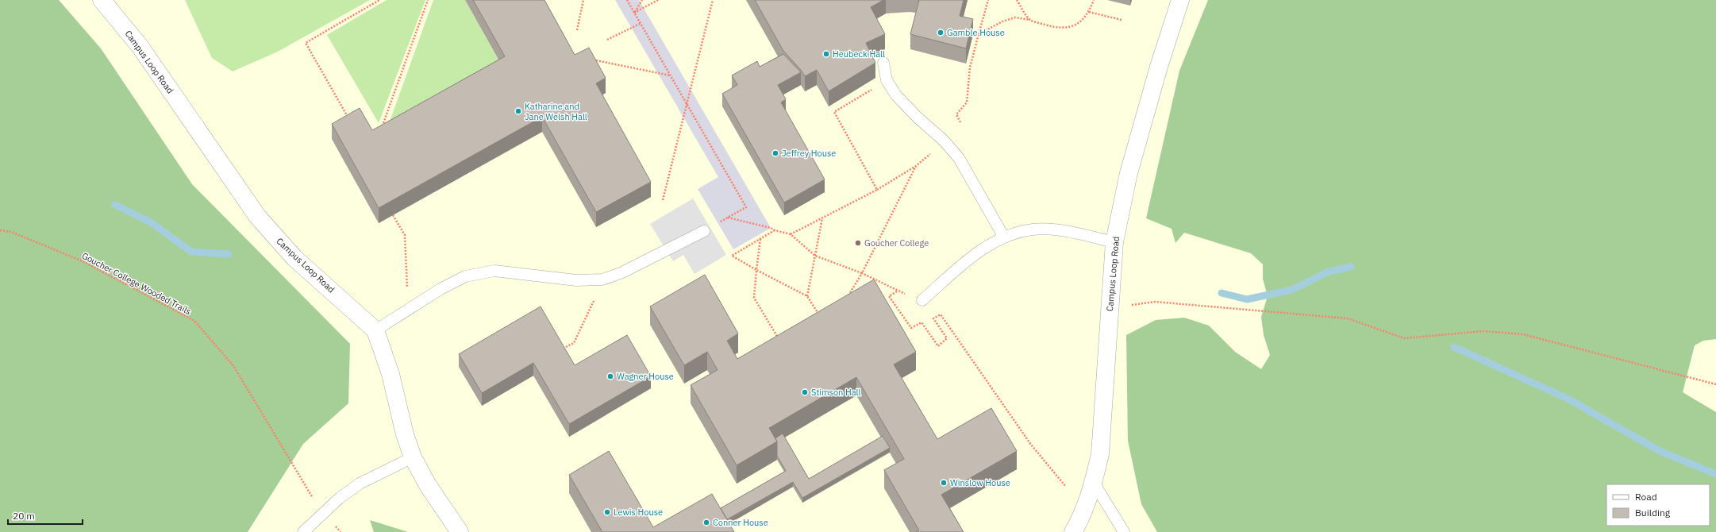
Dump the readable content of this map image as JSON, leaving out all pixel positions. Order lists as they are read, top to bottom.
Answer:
{
  "streets": {
    "street": ["Campus Loop Road"],
    "path": ["Goucher College Wooded Trails"]
  },
  "places": [
    "Gamble House",
    "Heubeck Hall",
    "Katharine and Jane Welsh Hall",
    "Jeffrey House",
    "Goucher College",
    "Wagner House",
    "Stimson Hall",
    "Winslow House",
    "Lewis House",
    "Conner House"
  ],
  "legend": ["Road", "Building"],
  "scale_bar": "20 m"
}
